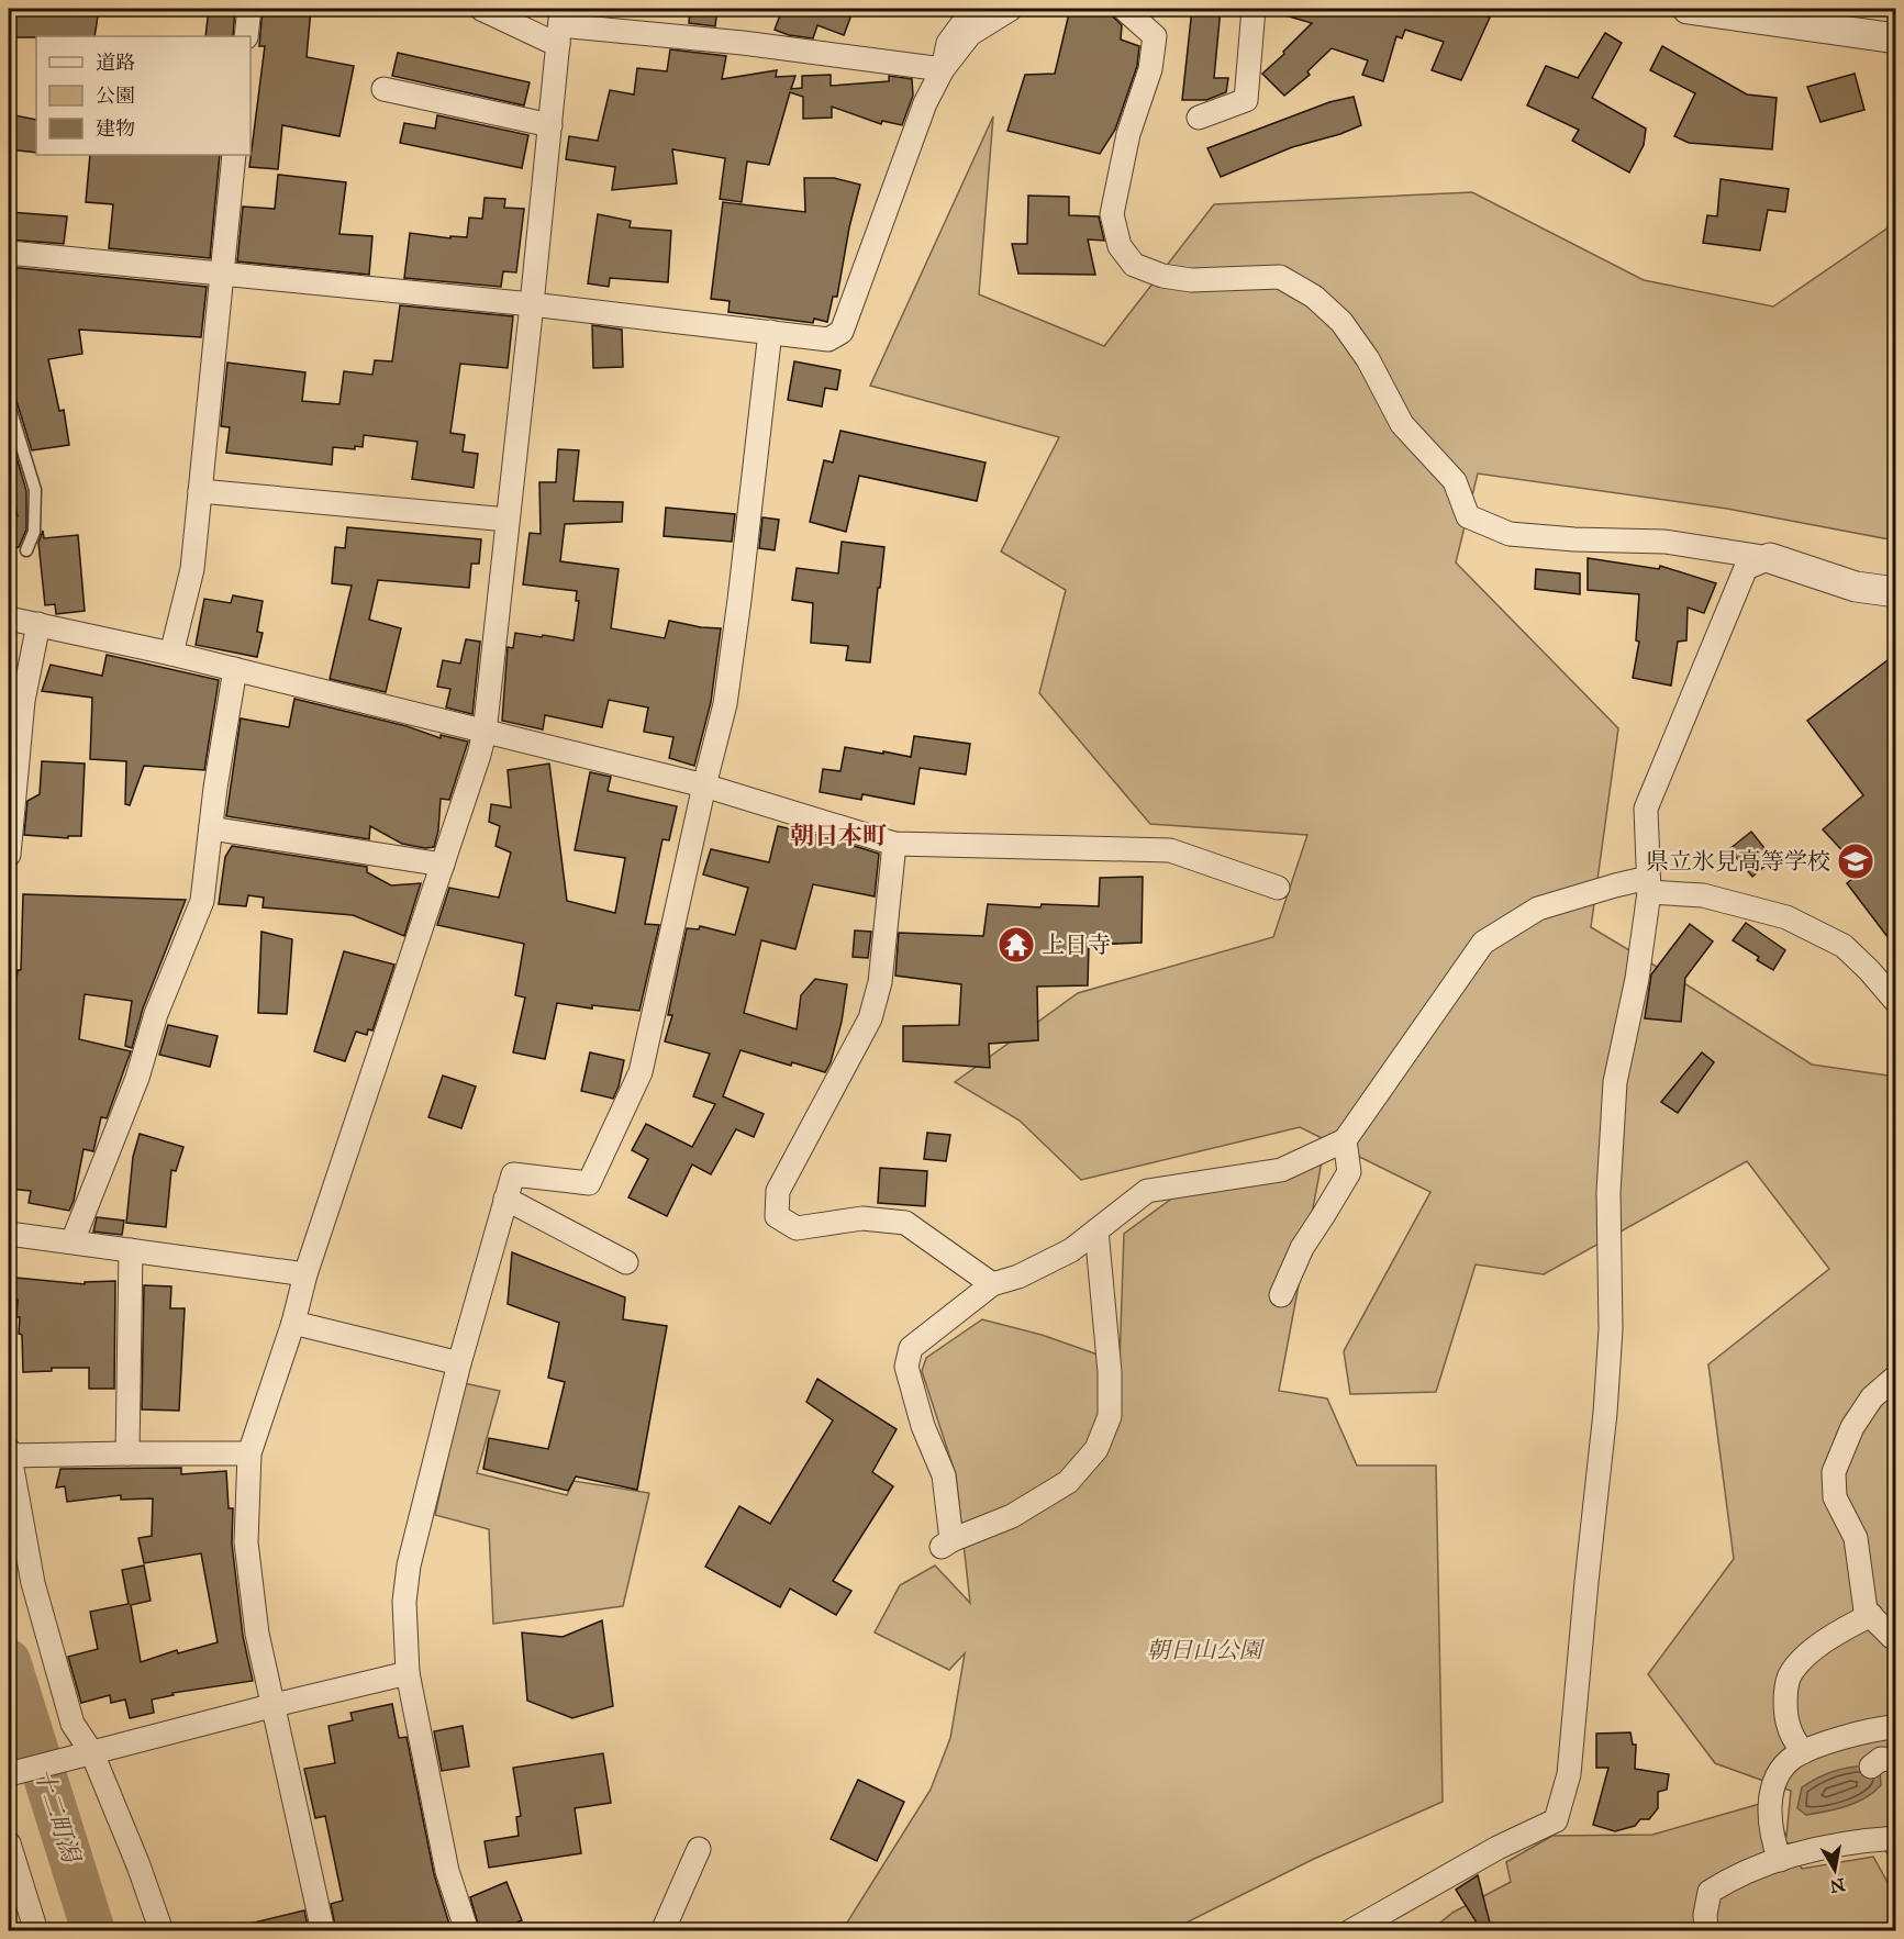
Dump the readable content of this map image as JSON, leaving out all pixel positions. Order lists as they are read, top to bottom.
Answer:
{
  "districts": ["朝日本町"],
  "water": ["十二町潟"],
  "parks": ["朝日山公園"],
  "places": {
    "school or university": ["県立氷見高等学校"],
    "temple": ["上日寺"]
  },
  "legend": ["道路", "公園", "建物"],
  "north": "bottom"
}
